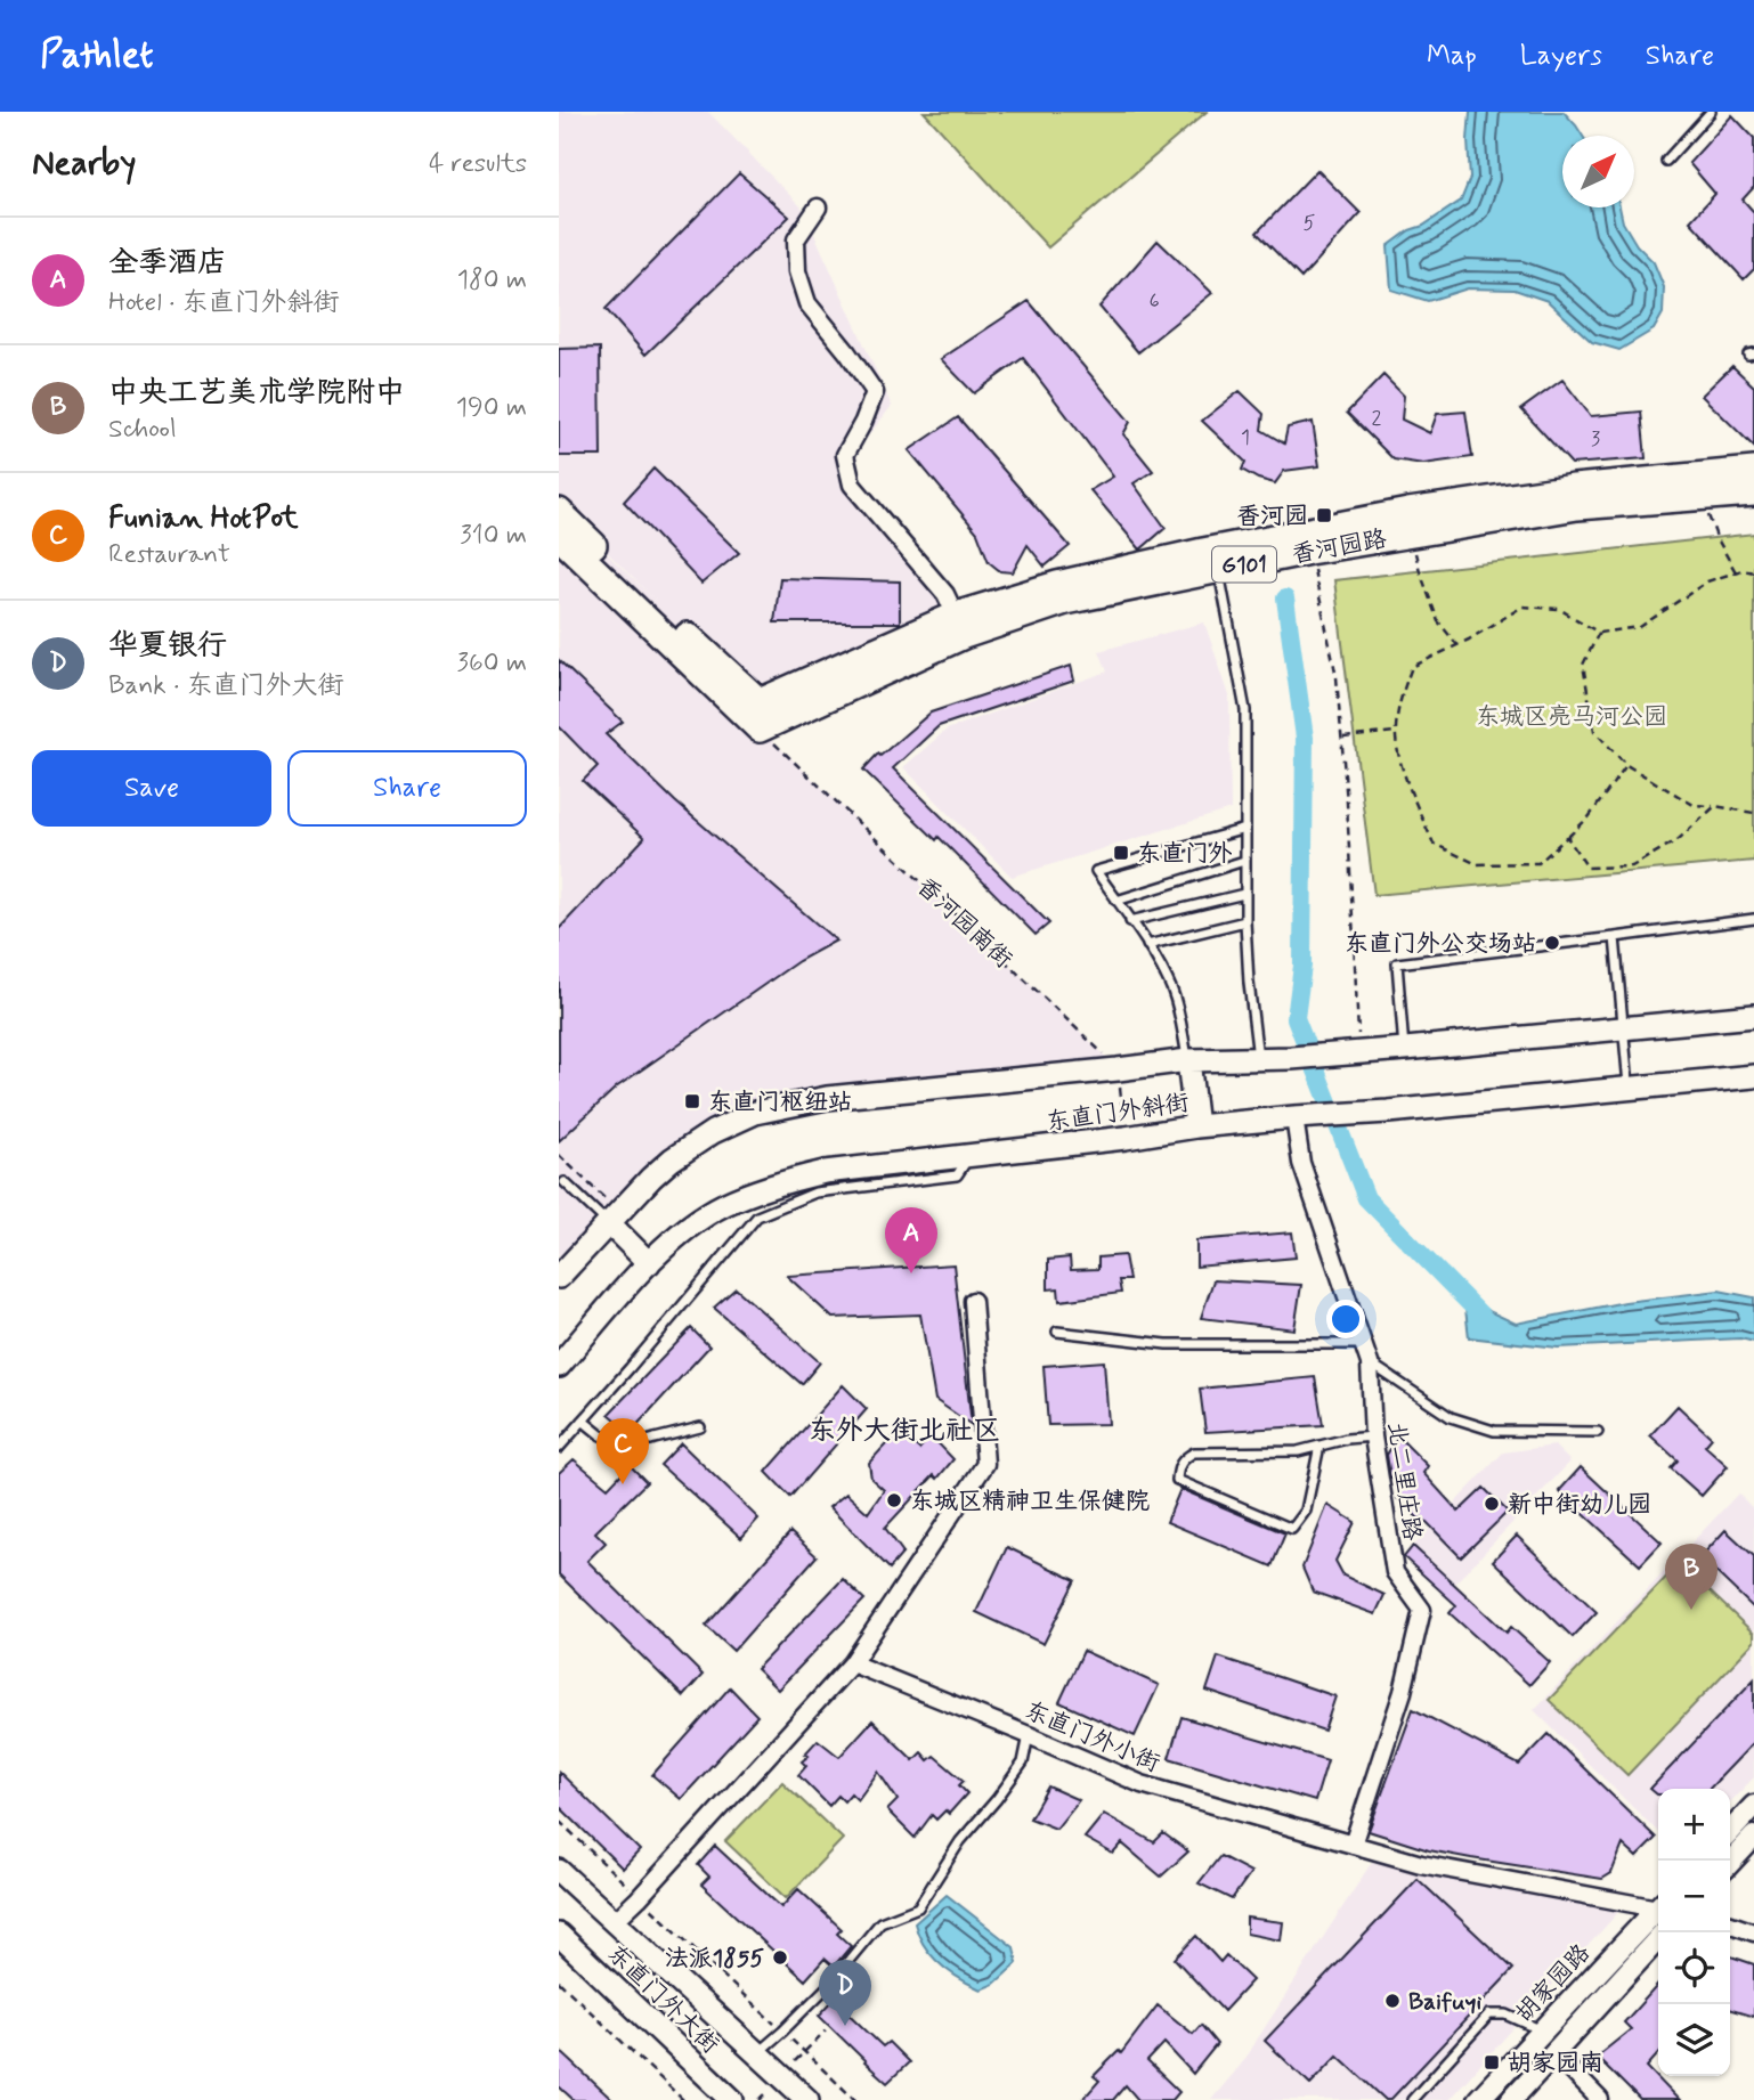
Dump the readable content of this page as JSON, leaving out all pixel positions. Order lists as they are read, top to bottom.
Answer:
{
  "streets": {
    "highway": ["香河园路", "G101"],
    "main road": ["东直门外斜街", "东直门外大街"],
    "street": ["北二里庄路", "东直门外小街", "胡家园路"],
    "path": ["香河园南街"]
  },
  "crossings": [
    ["香河园路", "香河园南街"],
    ["香河园南街", "东直门外斜街"],
    ["东直门外斜街", "北二里庄路"],
    ["北二里庄路", "东直门外小街"]
  ],
  "districts": ["东外大街北社区"],
  "parks": ["东城区亮马河公园"],
  "places": {
    "transit": [
      "香河园",
      "东直门外",
      "东直门枢纽站",
      "胡家园南"
    ],
    "other": [
      "东直门外公交场站",
      "东城区精神卫生保健院",
      "新中街幼儿园",
      "法派1855",
      "Baifuyi"
    ]
  },
  "house_numbers": [
    "5",
    "6",
    "2",
    "1",
    "3"
  ],
  "north": "top right",
  "page": {
    "header": "Pathlet",
    "nav": ["Map", "Layers", "Share"],
    "heading": ["Nearby", "4 results"],
    "list": [
      {
        "mark": "A",
        "name": "全季酒店",
        "note": "Hotel · 东直门外斜街",
        "value": "180 m"
      },
      {
        "mark": "B",
        "name": "中央工艺美术学院附中",
        "note": "School",
        "value": "190 m"
      },
      {
        "mark": "C",
        "name": "Funian HotPot",
        "note": "Restaurant",
        "value": "310 m"
      },
      {
        "mark": "D",
        "name": "华夏银行",
        "note": "Bank · 东直门外大街",
        "value": "360 m"
      }
    ],
    "buttons": ["Save", "Share"],
    "pins": [
      "A",
      "C",
      "B",
      "D"
    ],
    "map_buttons": ["+", "−"]
  }
}
